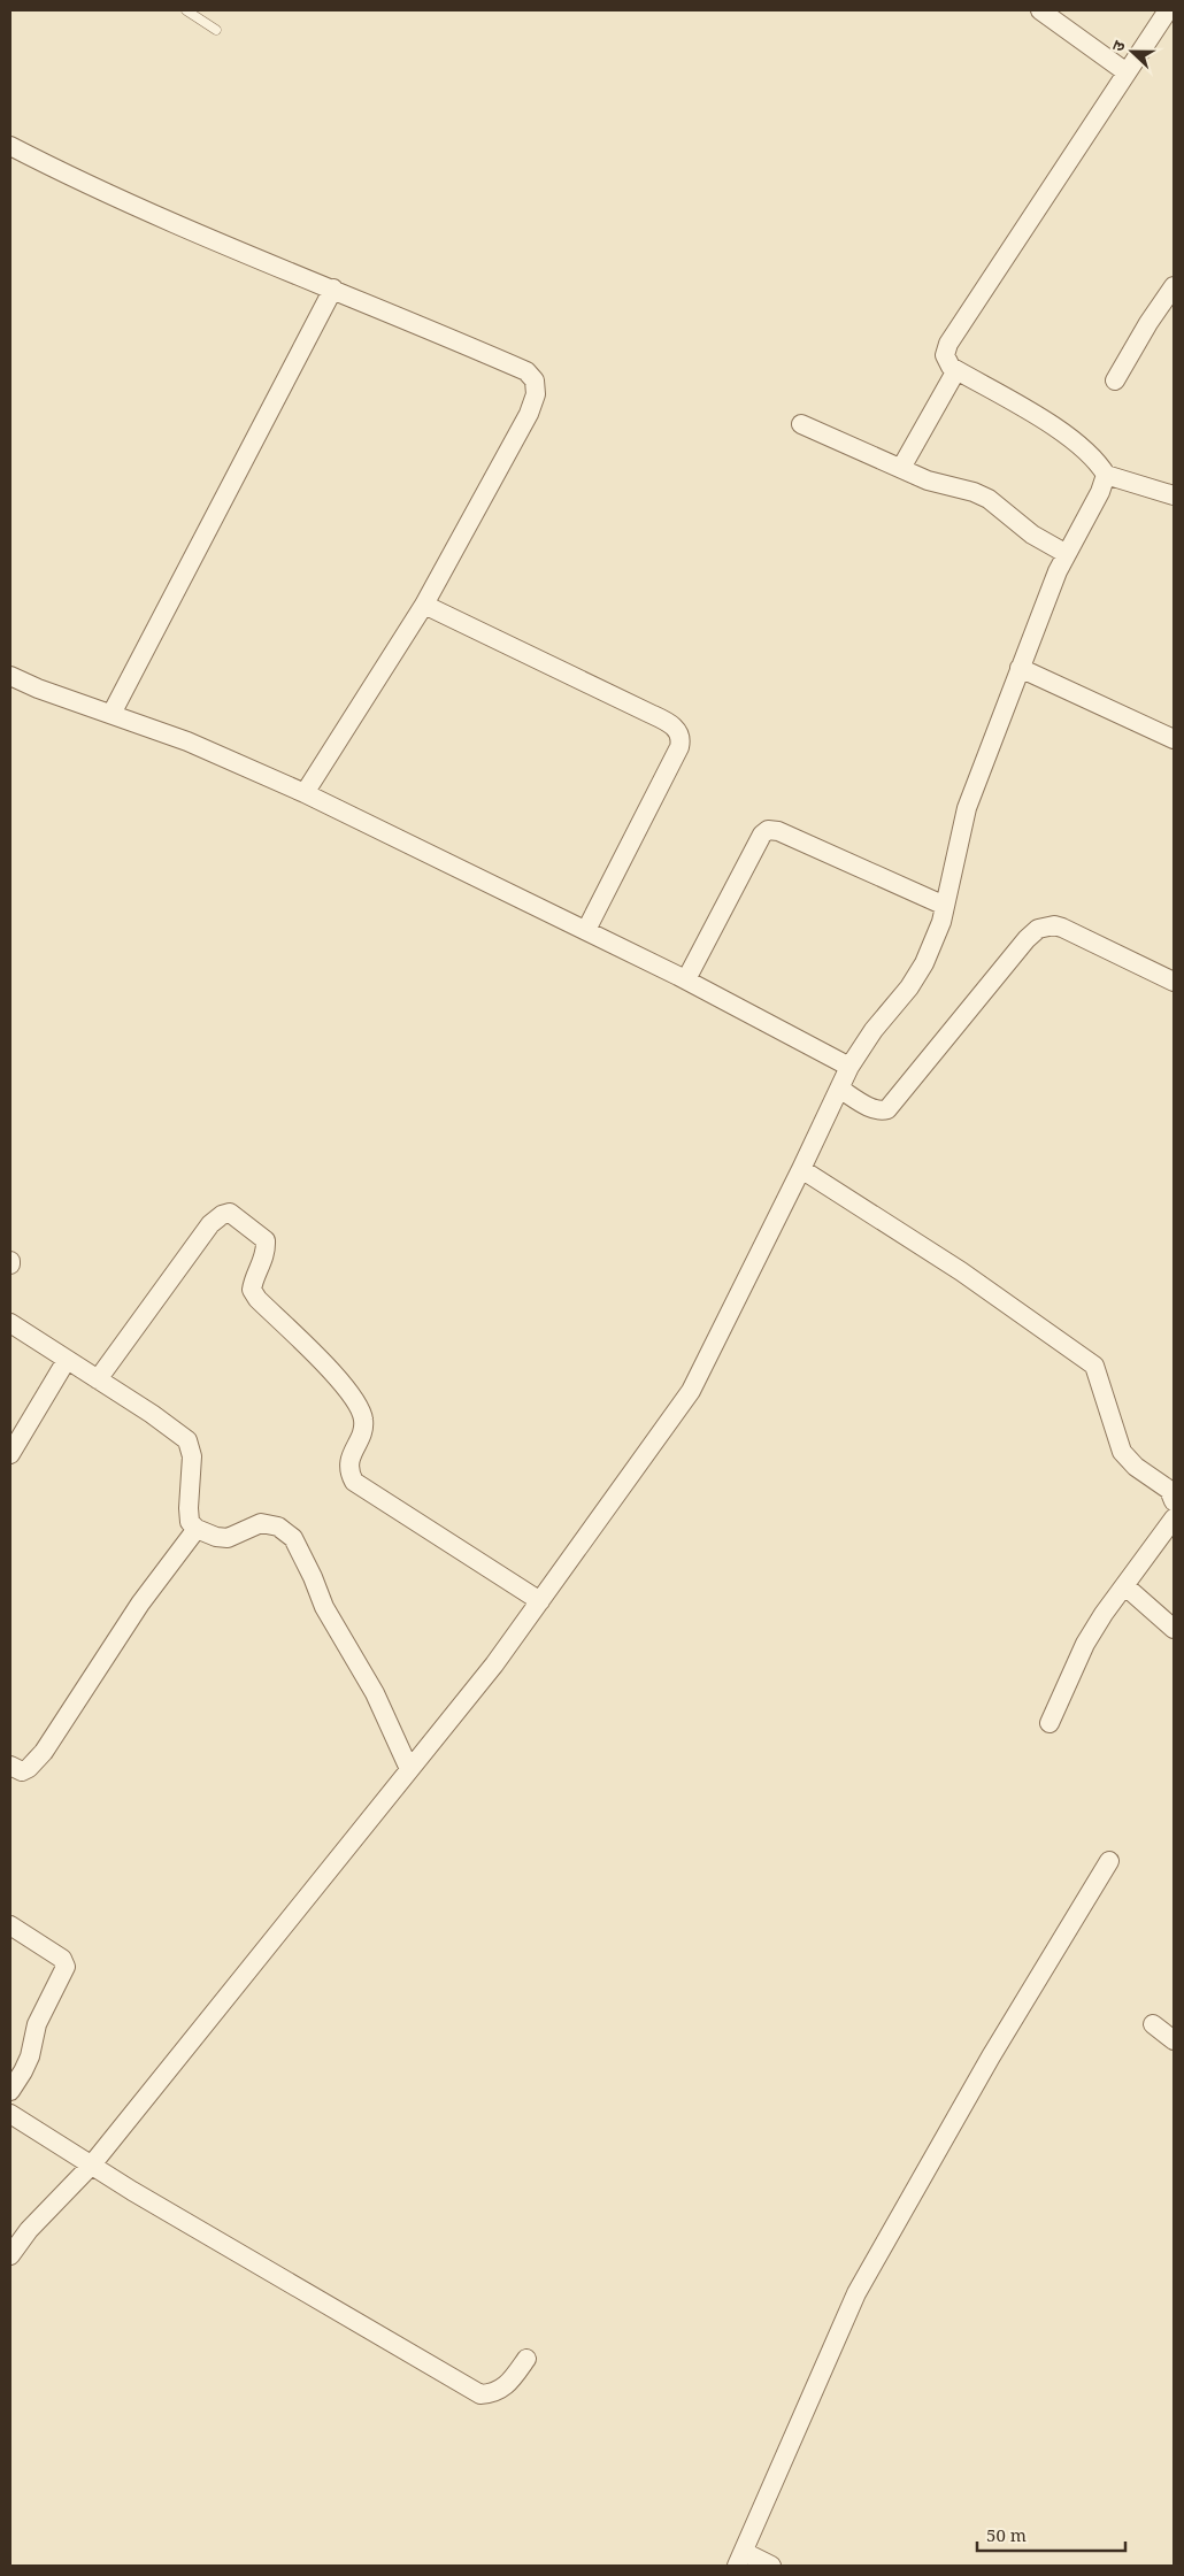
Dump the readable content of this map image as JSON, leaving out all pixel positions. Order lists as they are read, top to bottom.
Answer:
{
  "scale_bar": "50 m",
  "north": "left"
}
